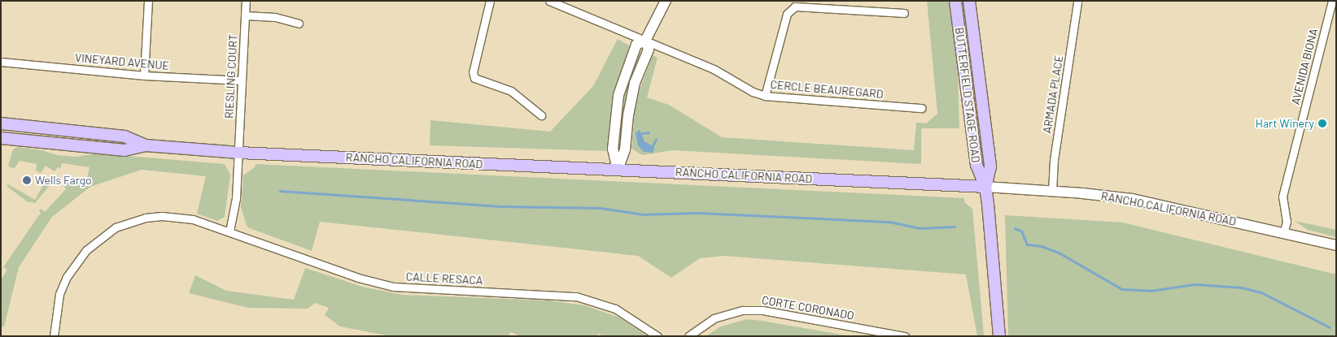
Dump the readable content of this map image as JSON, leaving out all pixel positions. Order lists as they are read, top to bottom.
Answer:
{
  "streets": {
    "main road": ["BUTTERFIELD STAGE ROAD", "RANCHO CALIFORNIA ROAD"],
    "street": [
      "VINEYARD AVENUE",
      "AVENIDA BIONA",
      "RIESLING COURT",
      "CERCLE BEAUREGARD",
      "ARMADA PLACE",
      "CALLE RESACA",
      "CORTE CORONADO"
    ]
  },
  "crossings": [
    ["VINEYARD AVENUE", "RIESLING COURT"],
    ["AVENIDA BIONA", "RANCHO CALIFORNIA ROAD"],
    ["RIESLING COURT", "RANCHO CALIFORNIA ROAD"],
    ["RIESLING COURT", "CALLE RESACA"],
    ["ARMADA PLACE", "RANCHO CALIFORNIA ROAD"],
    ["BUTTERFIELD STAGE ROAD", "RANCHO CALIFORNIA ROAD"]
  ],
  "places": ["Hart Winery", "Wells Fargo"]
}
